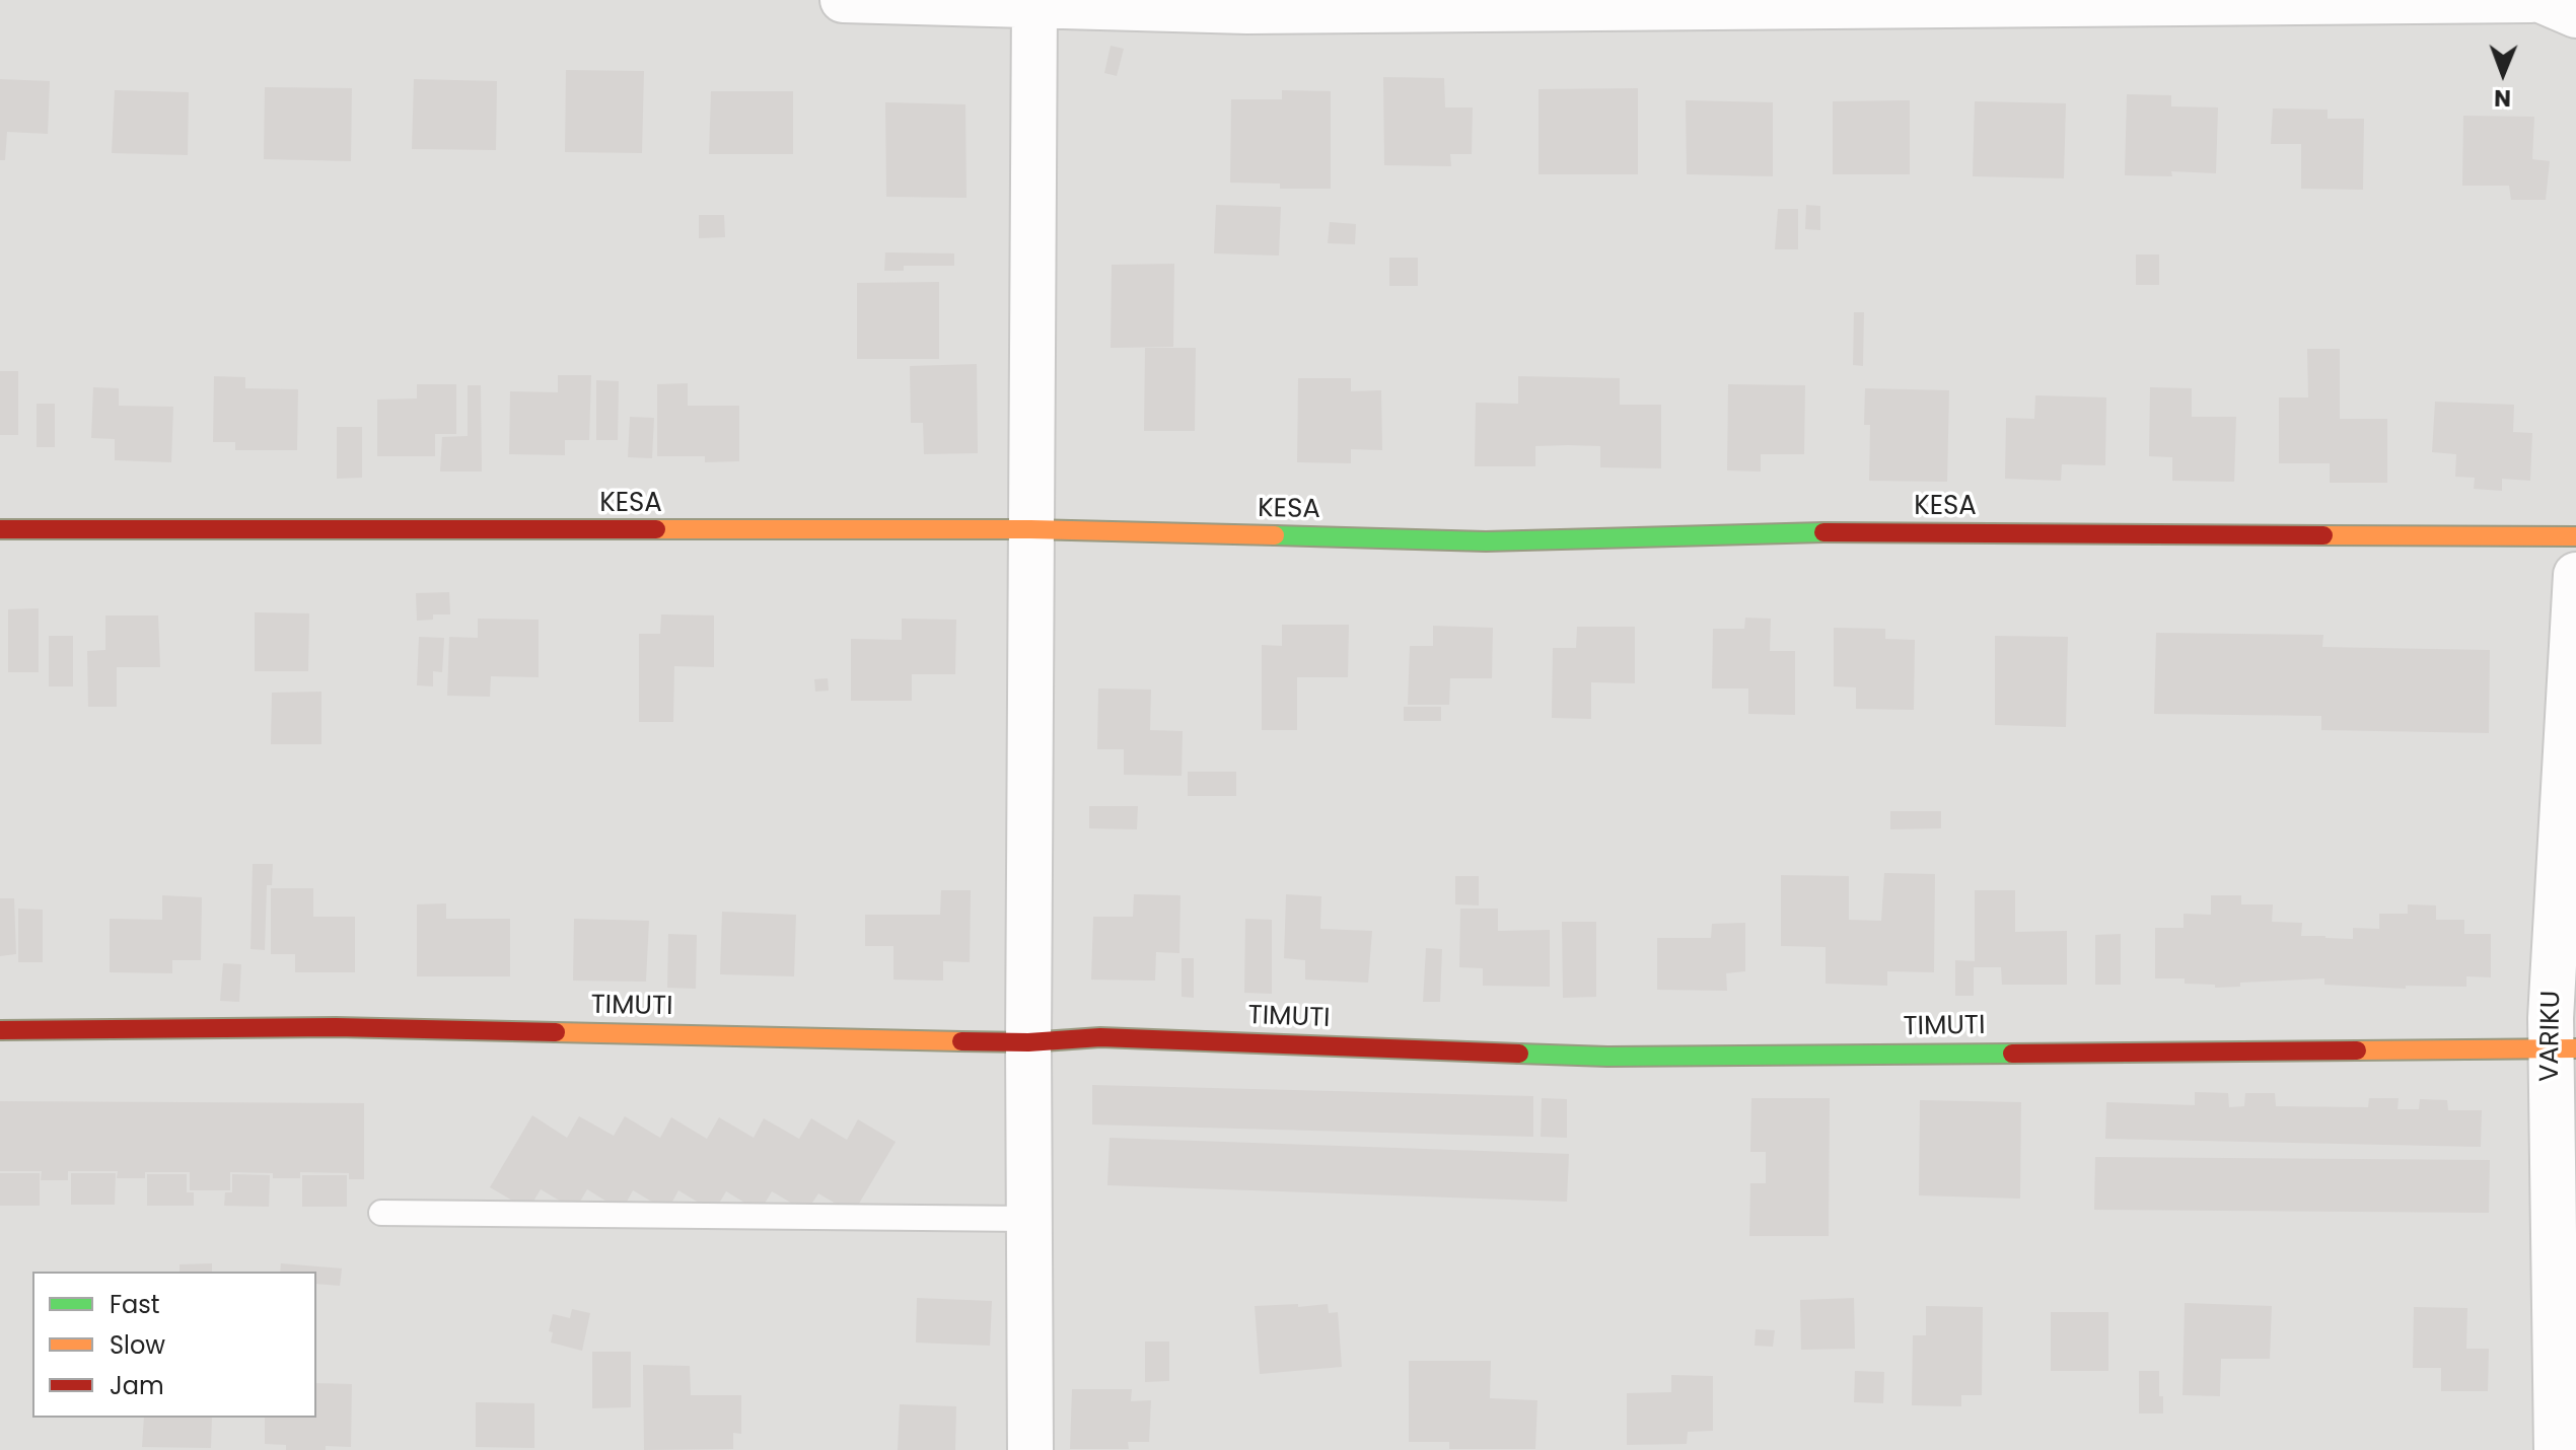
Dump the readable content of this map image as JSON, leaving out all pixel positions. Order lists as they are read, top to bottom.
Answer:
{
  "streets": {
    "street": ["KESA", "TIMUTI", "VARIKU"]
  },
  "crossings": [
    ["TIMUTI", "VARIKU"]
  ],
  "legend": ["Fast", "Slow", "Jam"],
  "north": "bottom"
}
